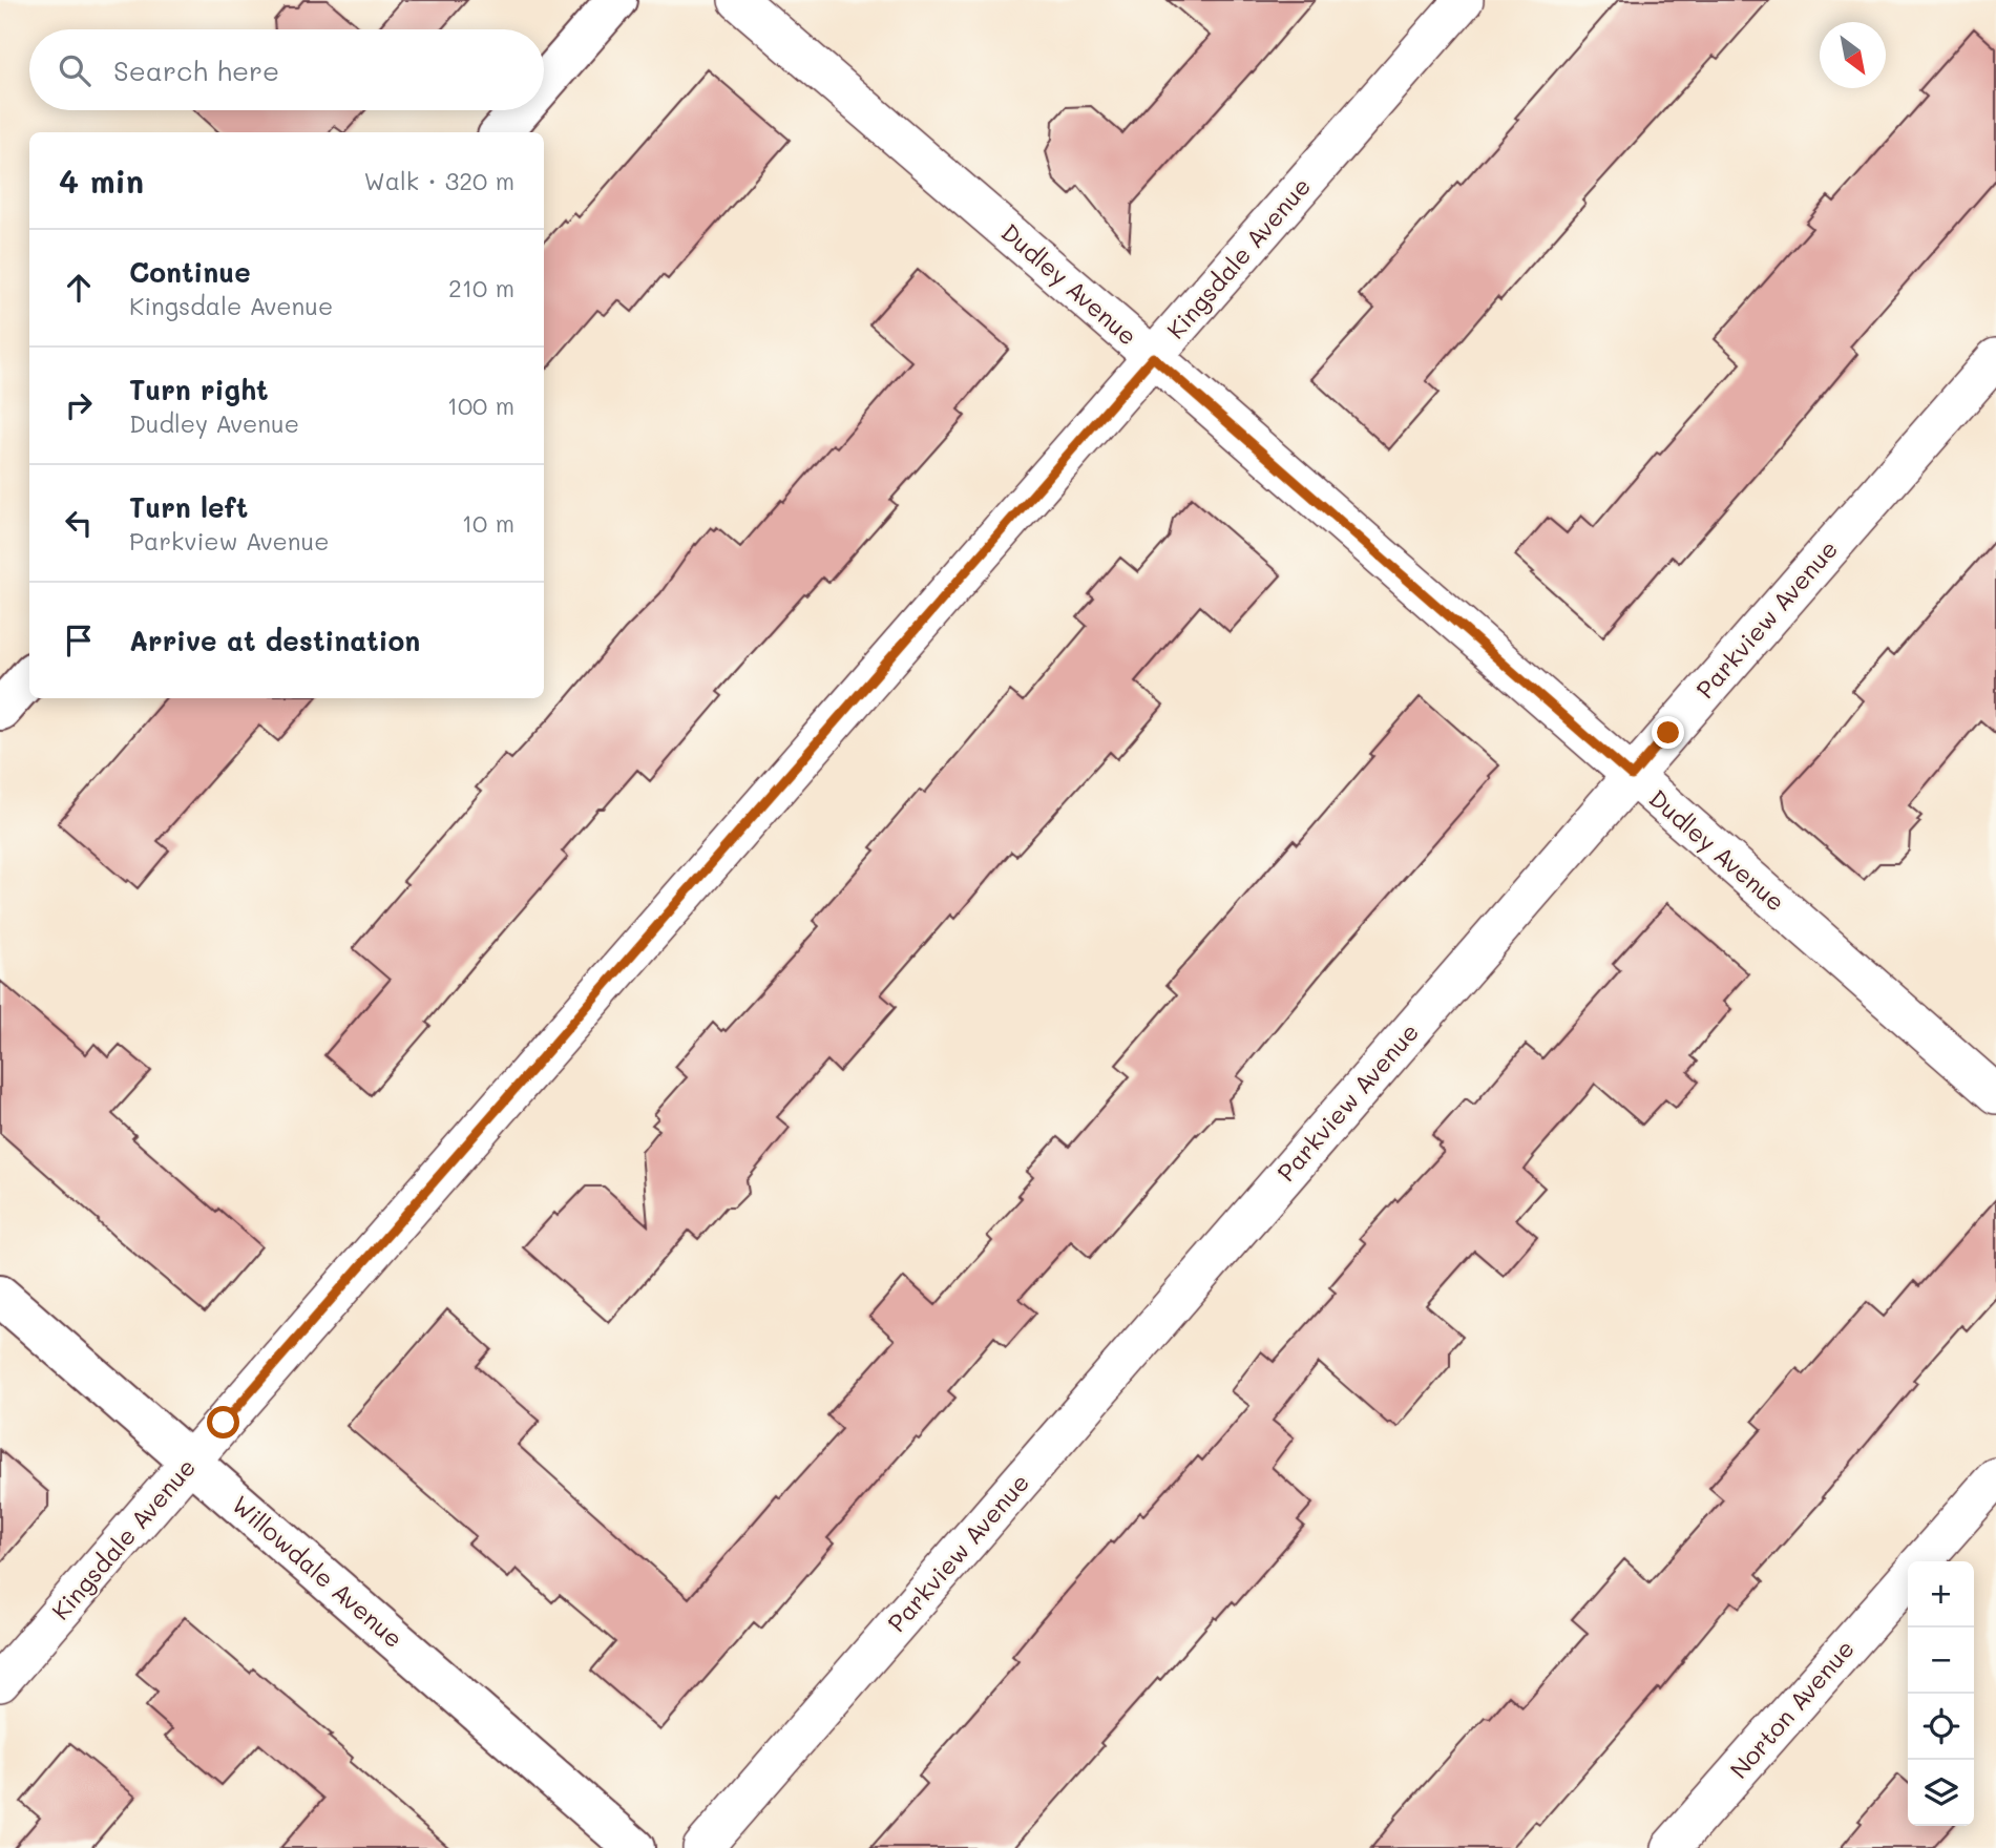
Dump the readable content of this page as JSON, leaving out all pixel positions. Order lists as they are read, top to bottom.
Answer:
{
  "streets": {
    "street": [
      "Kingsdale Avenue",
      "Dudley Avenue",
      "Parkview Avenue",
      "Willowdale Avenue",
      "Norton Avenue"
    ]
  },
  "crossings": [
    ["Kingsdale Avenue", "Dudley Avenue"],
    ["Kingsdale Avenue", "Willowdale Avenue"],
    ["Dudley Avenue", "Parkview Avenue"]
  ],
  "north": "bottom right",
  "page": {
    "search": "Search here",
    "heading": ["4 min", "Walk · 320 m"],
    "list": [
      ["Continue", "Kingsdale Avenue", "210 m"],
      ["Turn right", "Dudley Avenue", "100 m"],
      ["Turn left", "Parkview Avenue", "10 m"],
      "Arrive at destination"
    ],
    "map_buttons": ["+", "−"]
  }
}
